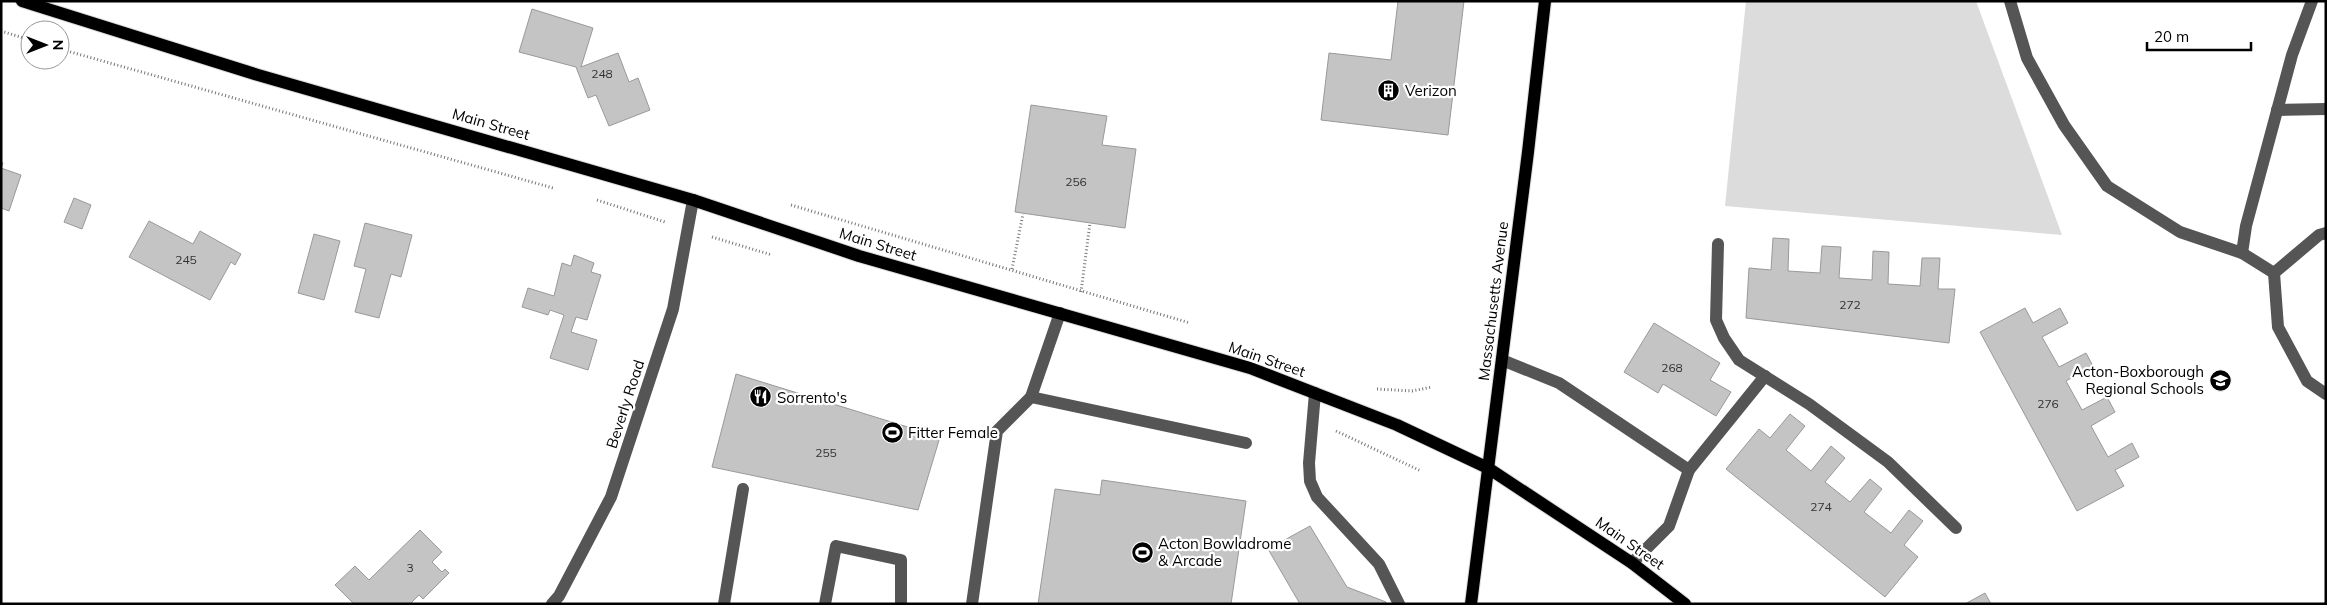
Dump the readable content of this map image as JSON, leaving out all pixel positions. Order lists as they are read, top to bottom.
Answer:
{
  "streets": {
    "main road": ["Main Street", "Massachusetts Avenue"],
    "street": ["Beverly Road"]
  },
  "crossings": [
    ["Main Street", "Massachusetts Avenue"],
    ["Main Street", "Beverly Road"]
  ],
  "places": {
    "building": ["Verizon"],
    "school or university": ["Acton-Boxborough Regional Schools"],
    "restaurant": ["Sorrento's"],
    "sports": ["Fitter Female", "Acton Bowladrome & Arcade"]
  },
  "house_numbers": [
    "248",
    "256",
    "245",
    "272",
    "268",
    "276",
    "255",
    "274",
    "3"
  ],
  "scale_bar": "20 m",
  "north": "right"
}
